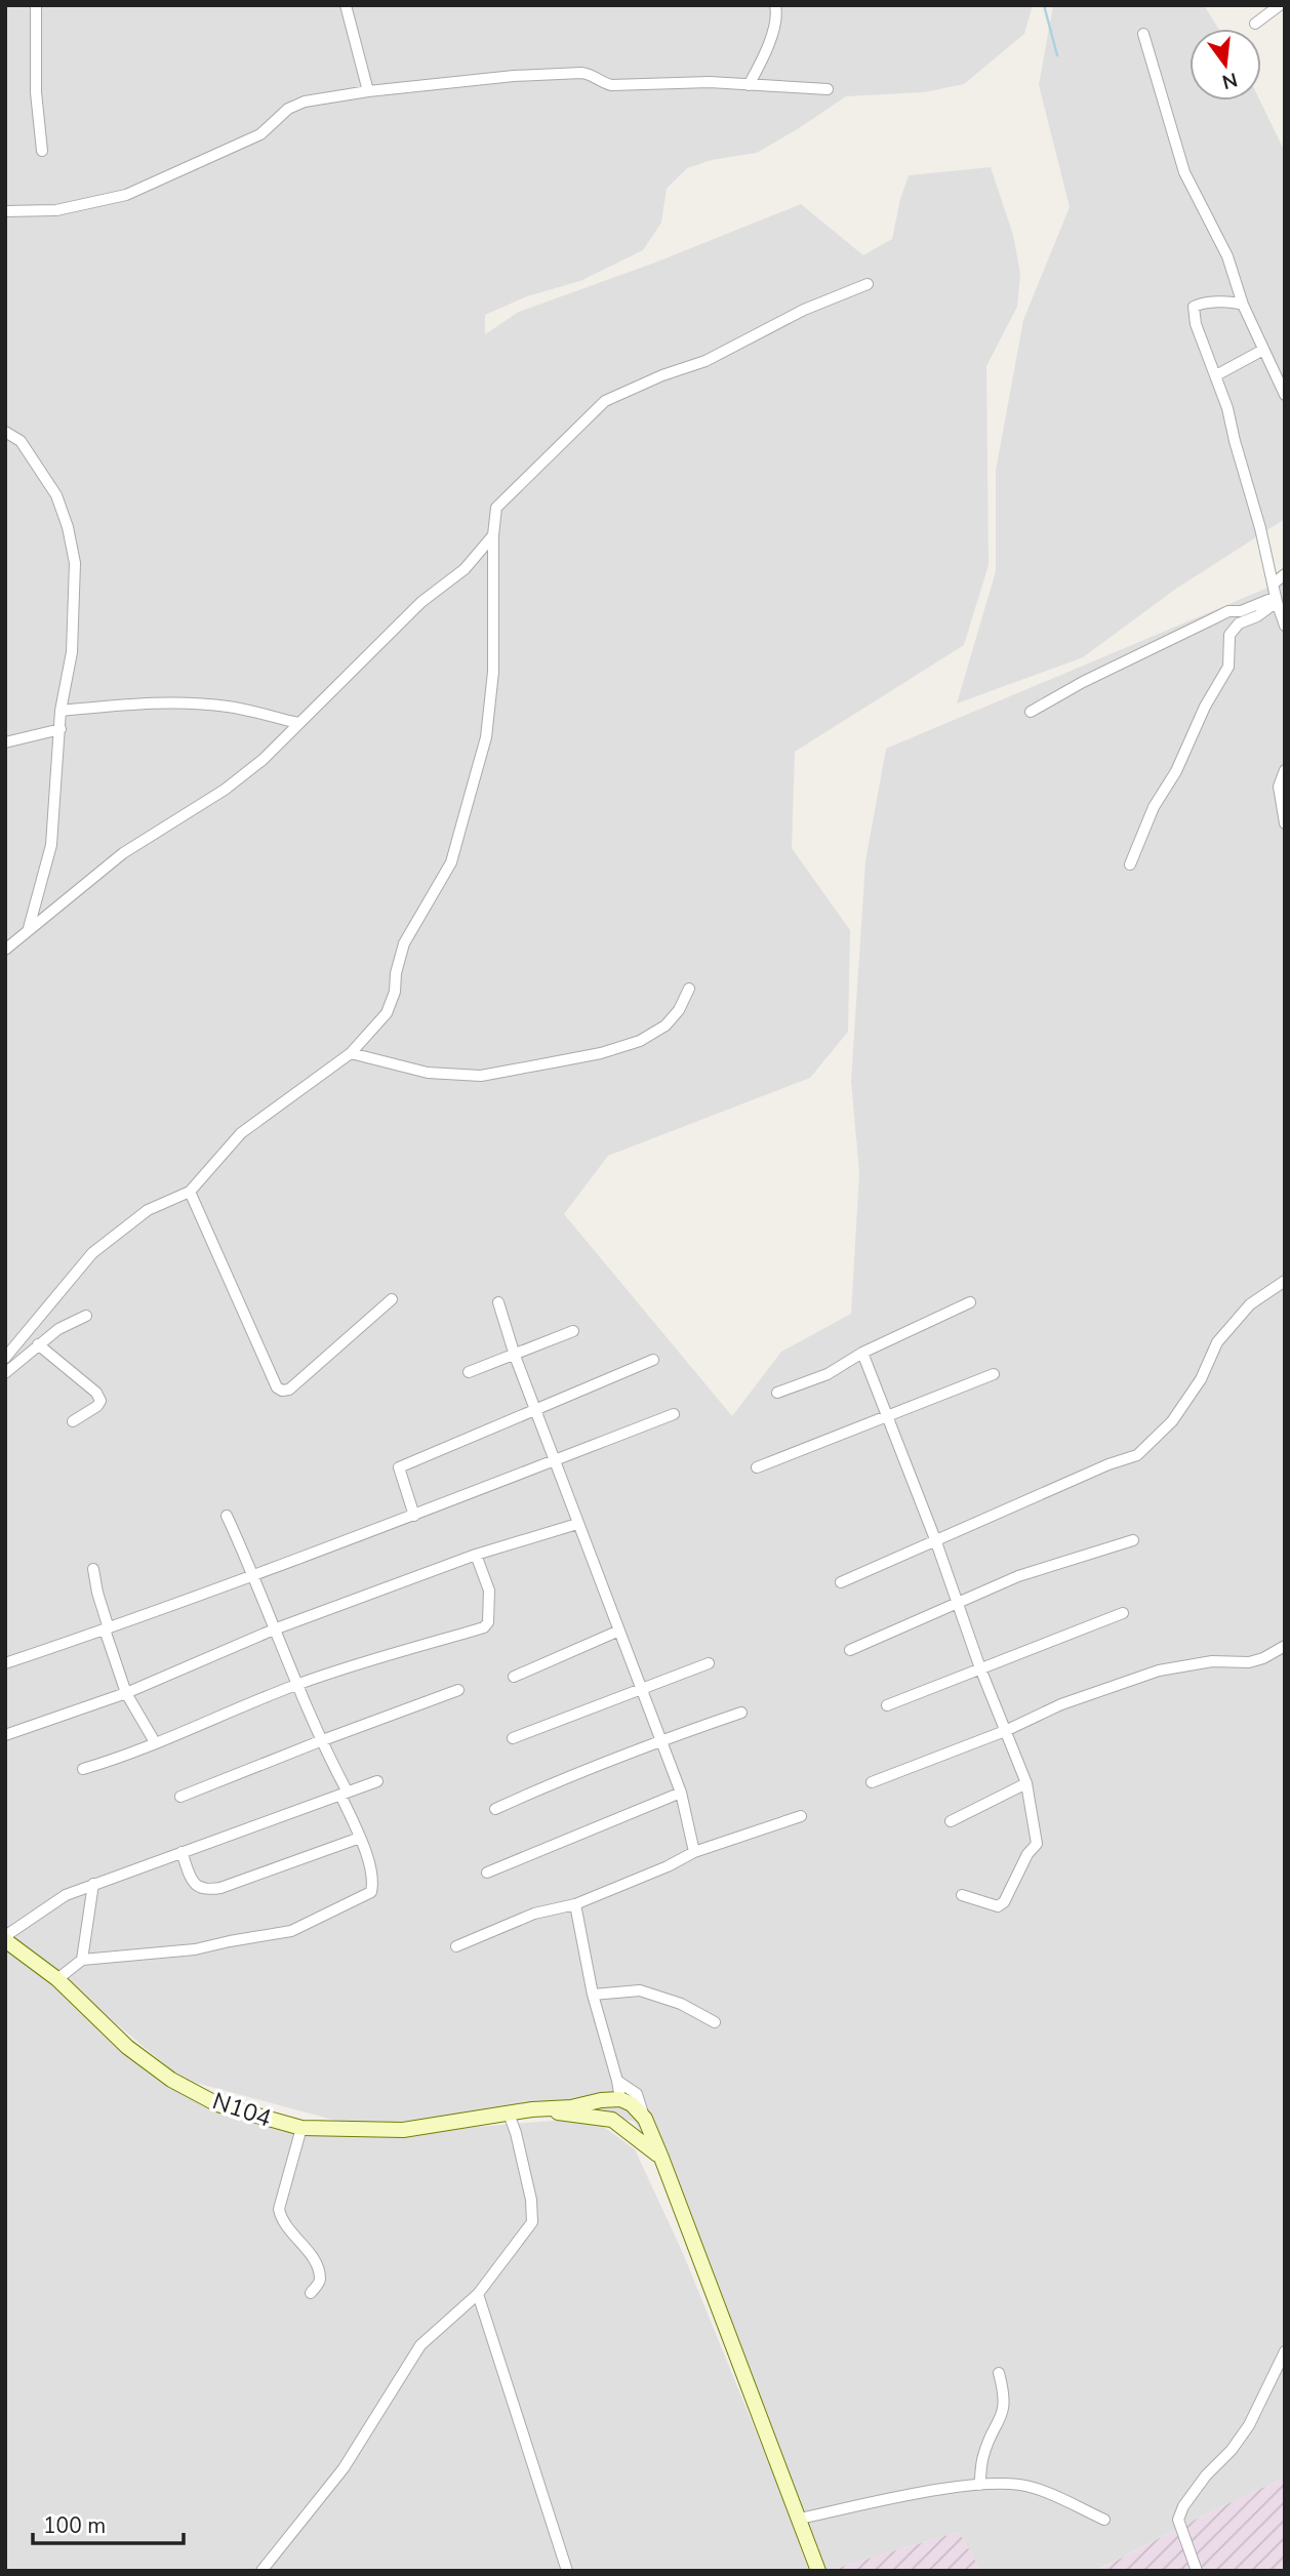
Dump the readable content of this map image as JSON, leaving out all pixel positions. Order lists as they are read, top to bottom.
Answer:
{
  "streets": {
    "street": ["N104"]
  },
  "scale_bar": "100 m",
  "north": "bottom"
}
